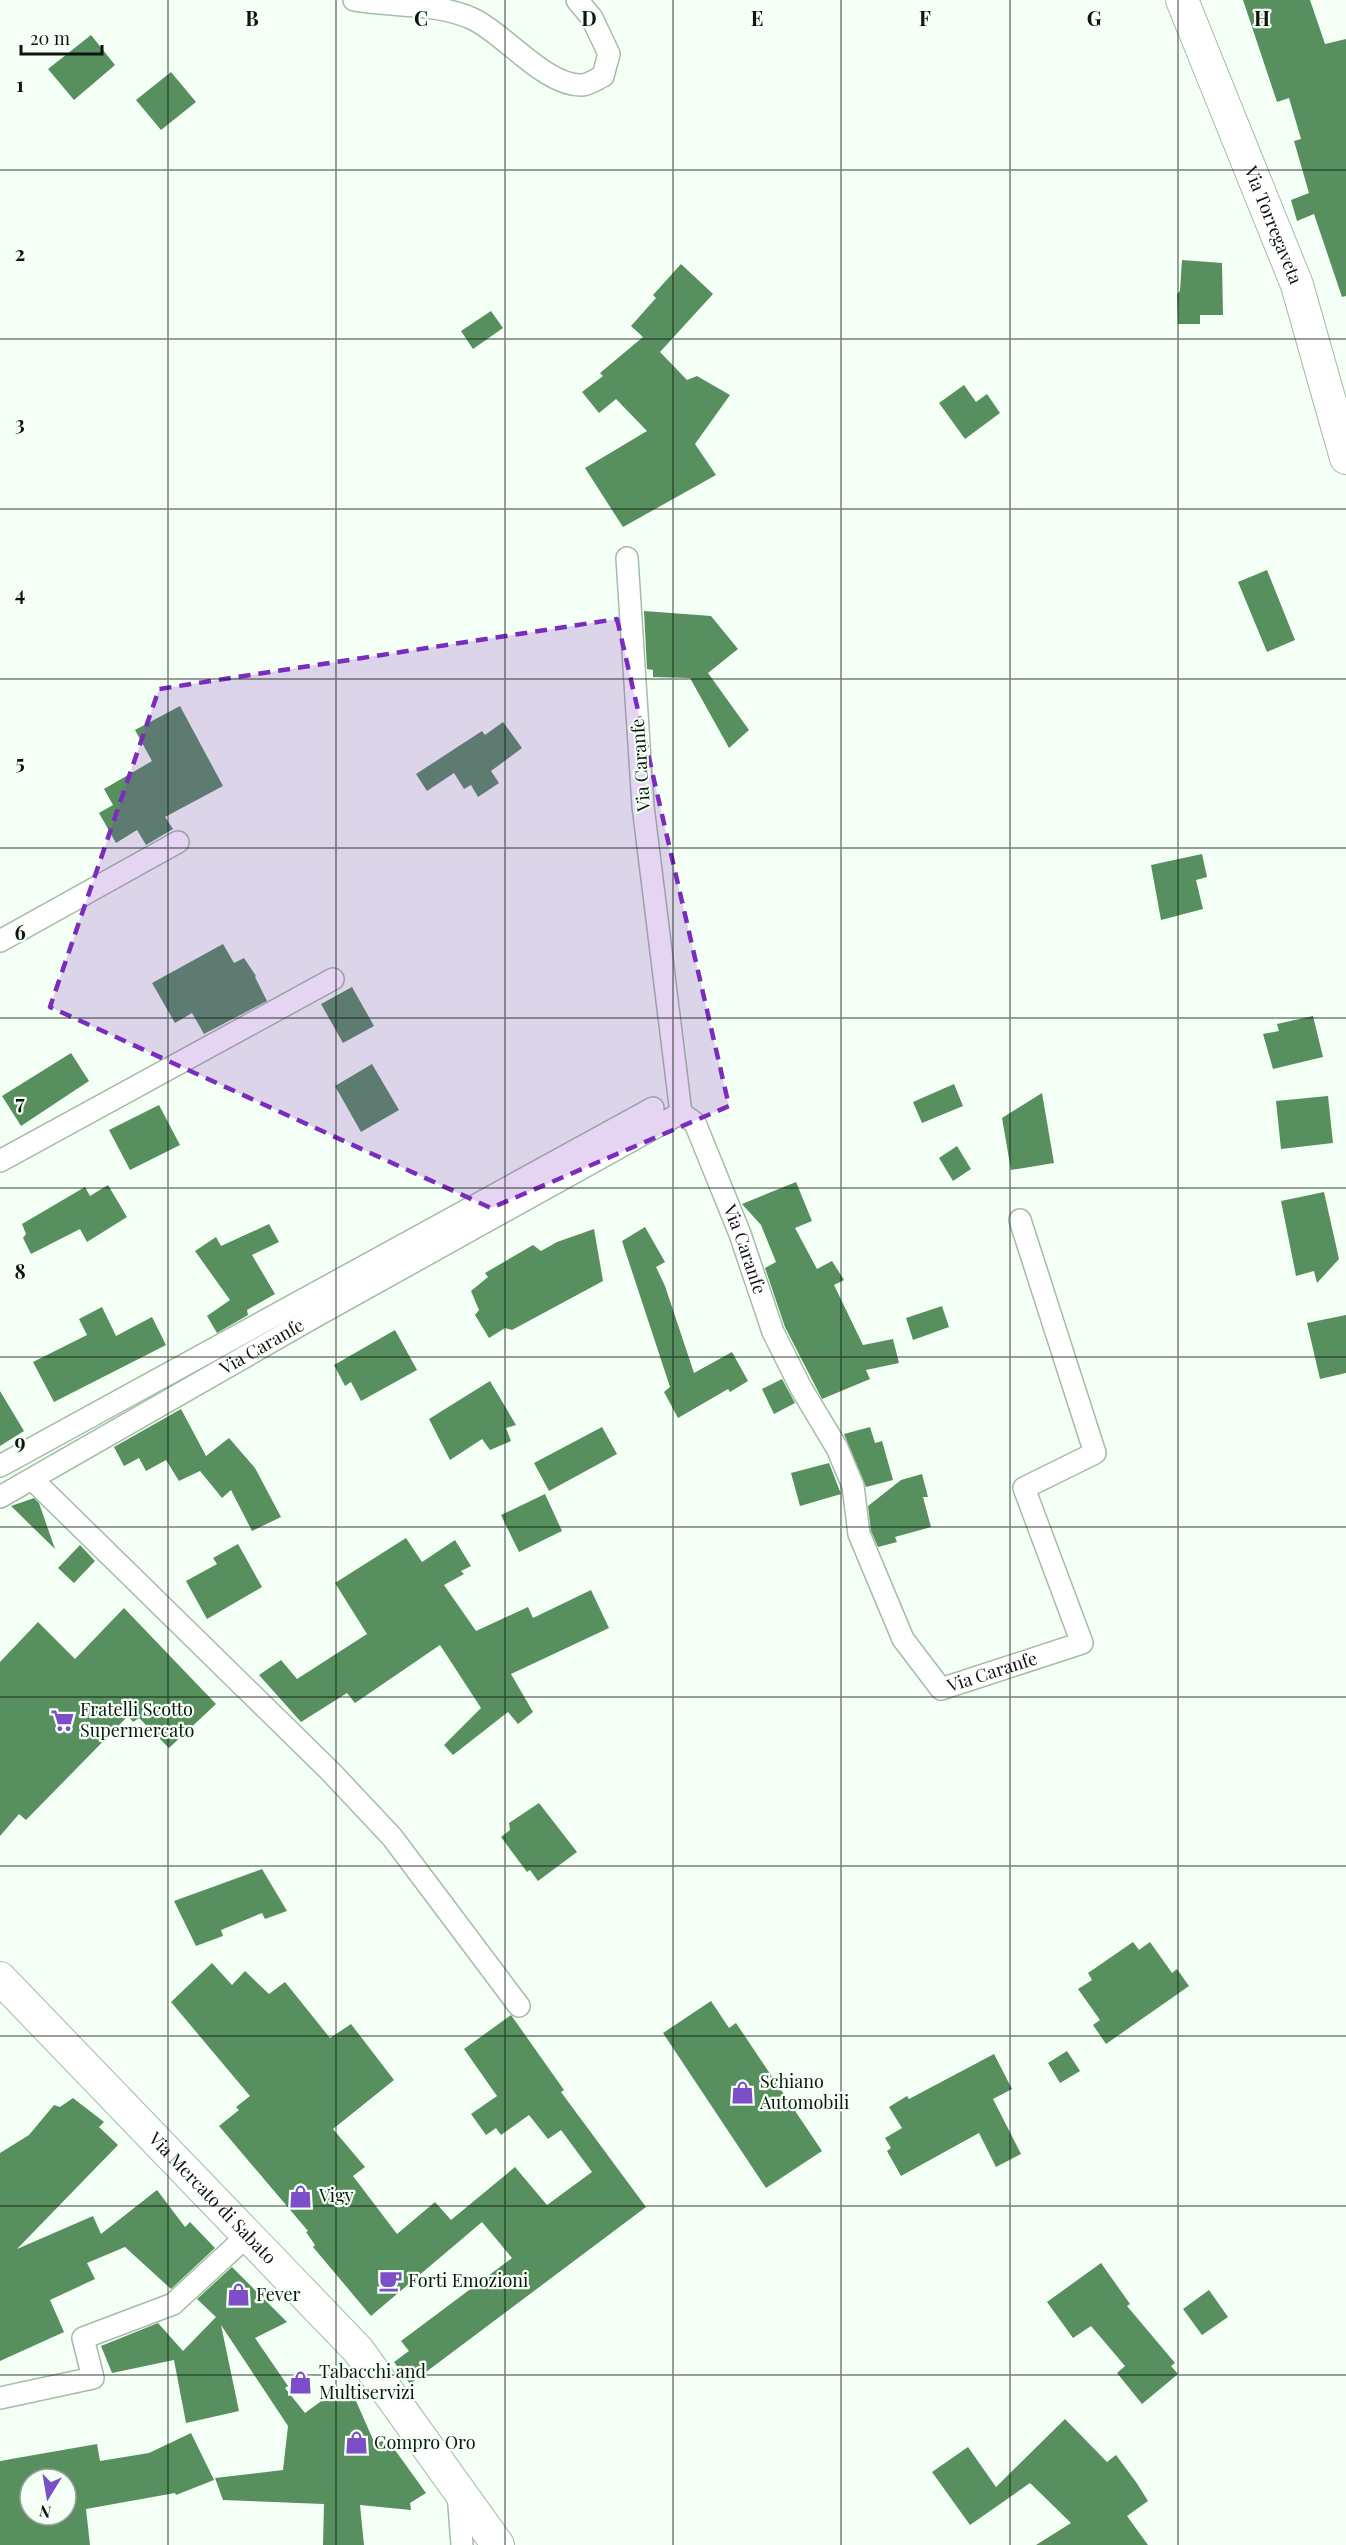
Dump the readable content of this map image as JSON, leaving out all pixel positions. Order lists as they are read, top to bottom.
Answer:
{
  "streets": {
    "street": ["Via Torregaveta", "Via Caranfe", "Via Mercato di Sabato"]
  },
  "places": {
    "supermarket": ["Fratelli Scotto Supermercato"],
    "shop": [
      "Schiano Automobili",
      "Vigy",
      "Fever",
      "Tabacchi and Multiservizi",
      "Compro Oro"
    ],
    "cafe": ["Forti Emozioni"]
  },
  "scale_bar": "20 m",
  "north": "bottom",
  "grid": {
    "columns": [
      "B",
      "C",
      "D",
      "E",
      "F",
      "G",
      "H"
    ],
    "rows": [
      "1",
      "2",
      "3",
      "4",
      "5",
      "6",
      "7",
      "8",
      "9"
    ]
  }
}
